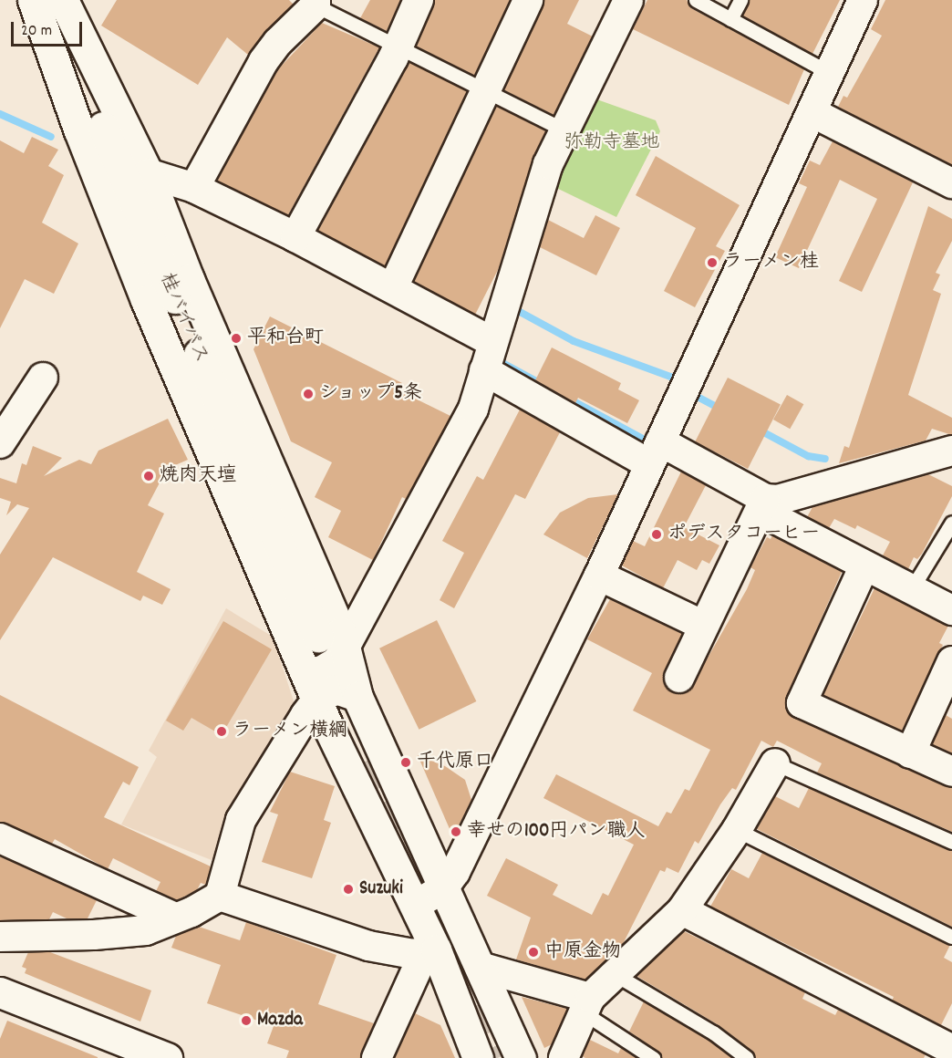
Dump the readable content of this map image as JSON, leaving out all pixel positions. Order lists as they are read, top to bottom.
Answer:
{
  "streets": {
    "main road": ["桂バイパス"]
  },
  "parks": ["弥勒寺墓地"],
  "places": [
    "ラーメン桂",
    "平和台町",
    "ショップ5条",
    "焼肉天壇",
    "ポデスタコーヒー",
    "ラーメン横綱",
    "千代原口",
    "幸せの100円パン職人",
    "Suzuki",
    "中原金物",
    "Mazda"
  ],
  "scale_bar": "20 m"
}
